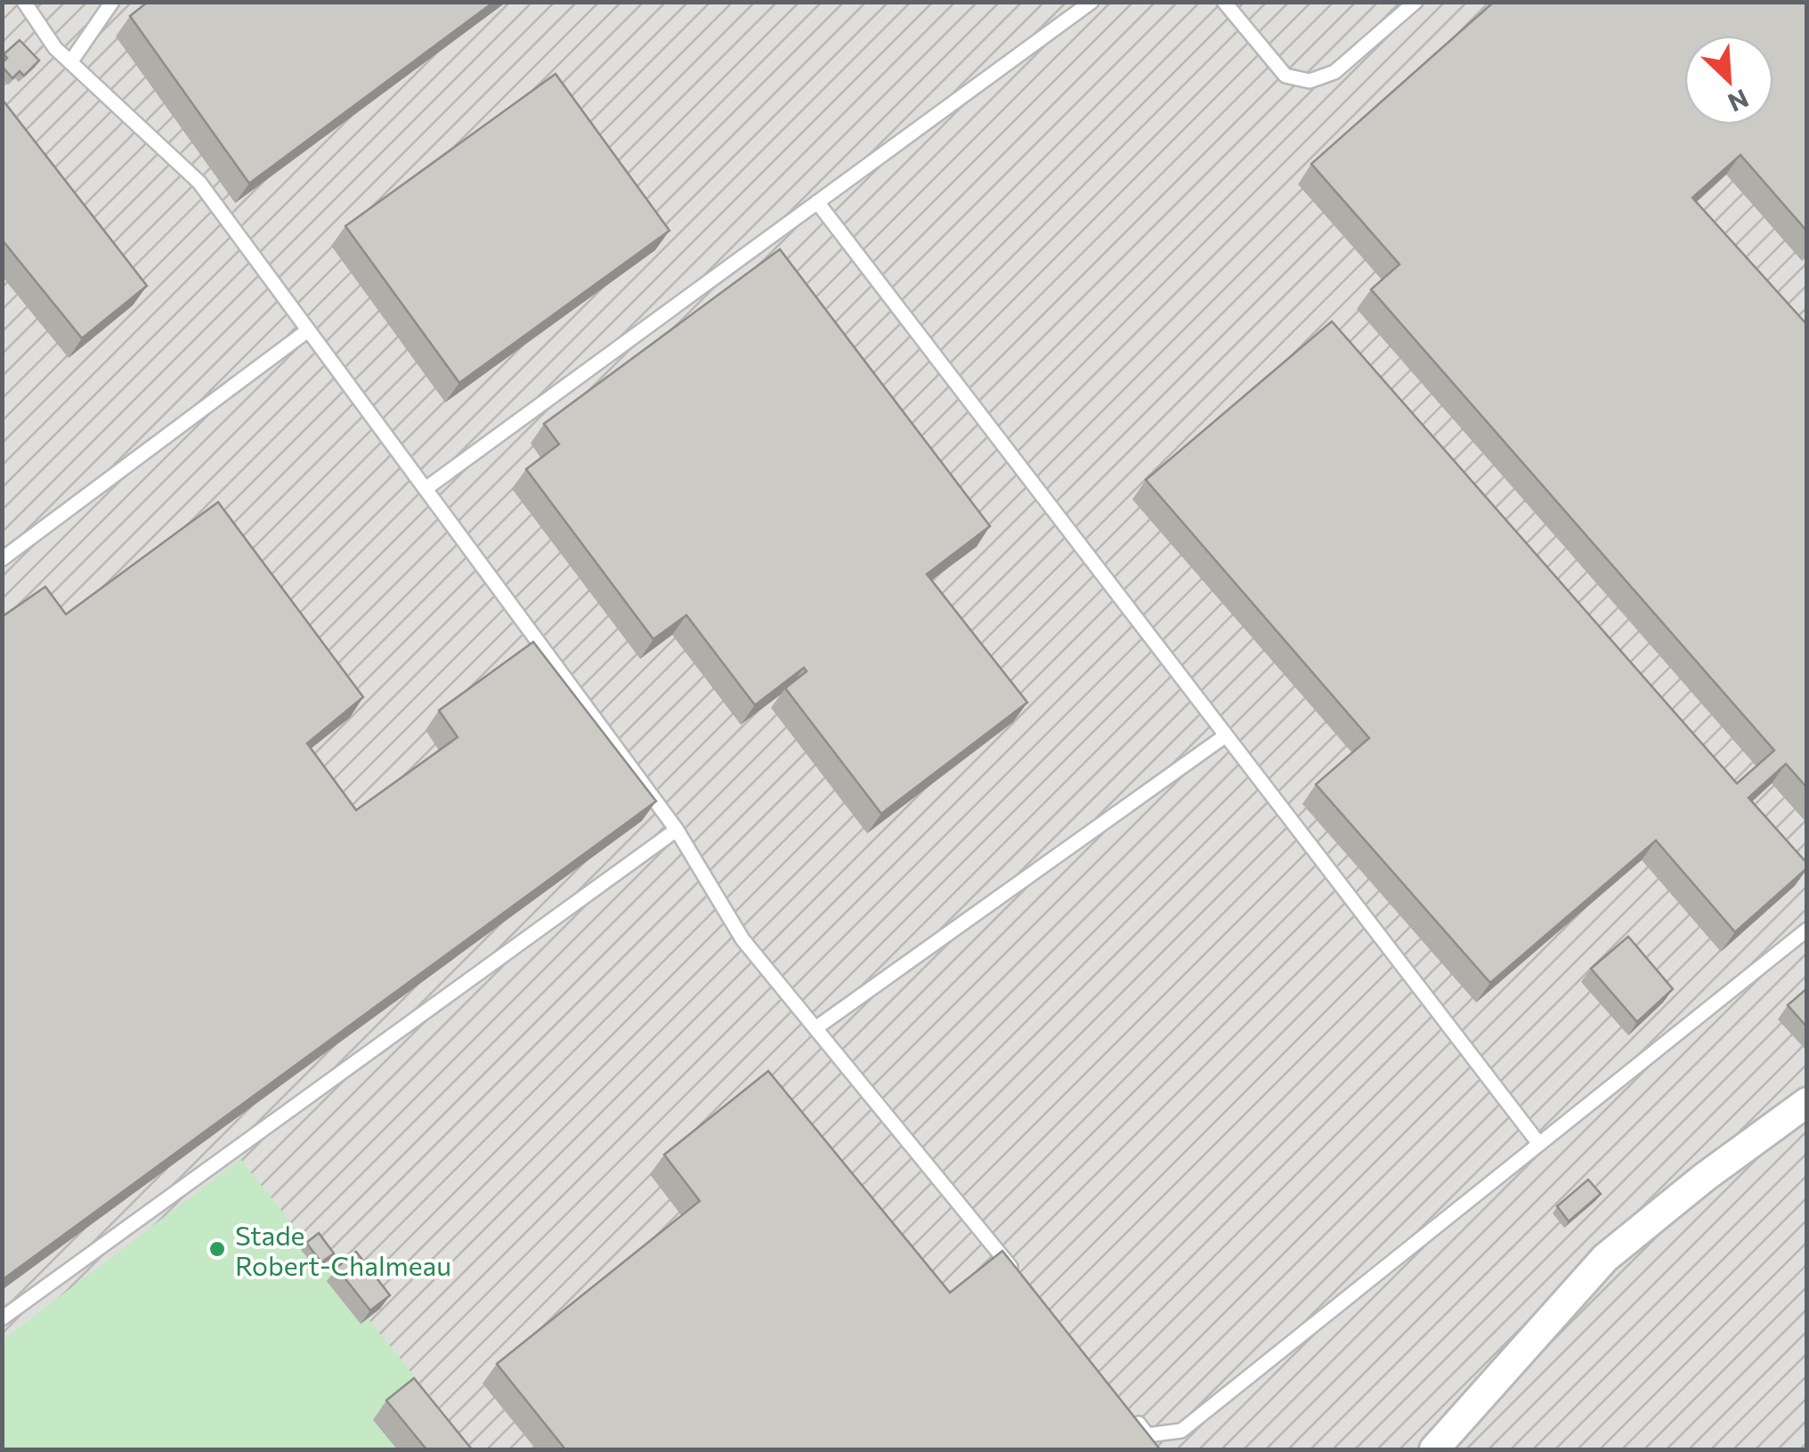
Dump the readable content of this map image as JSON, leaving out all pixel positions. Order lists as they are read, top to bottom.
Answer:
{
  "places": ["Stade Robert-Chalmeau"],
  "north": "bottom right"
}
